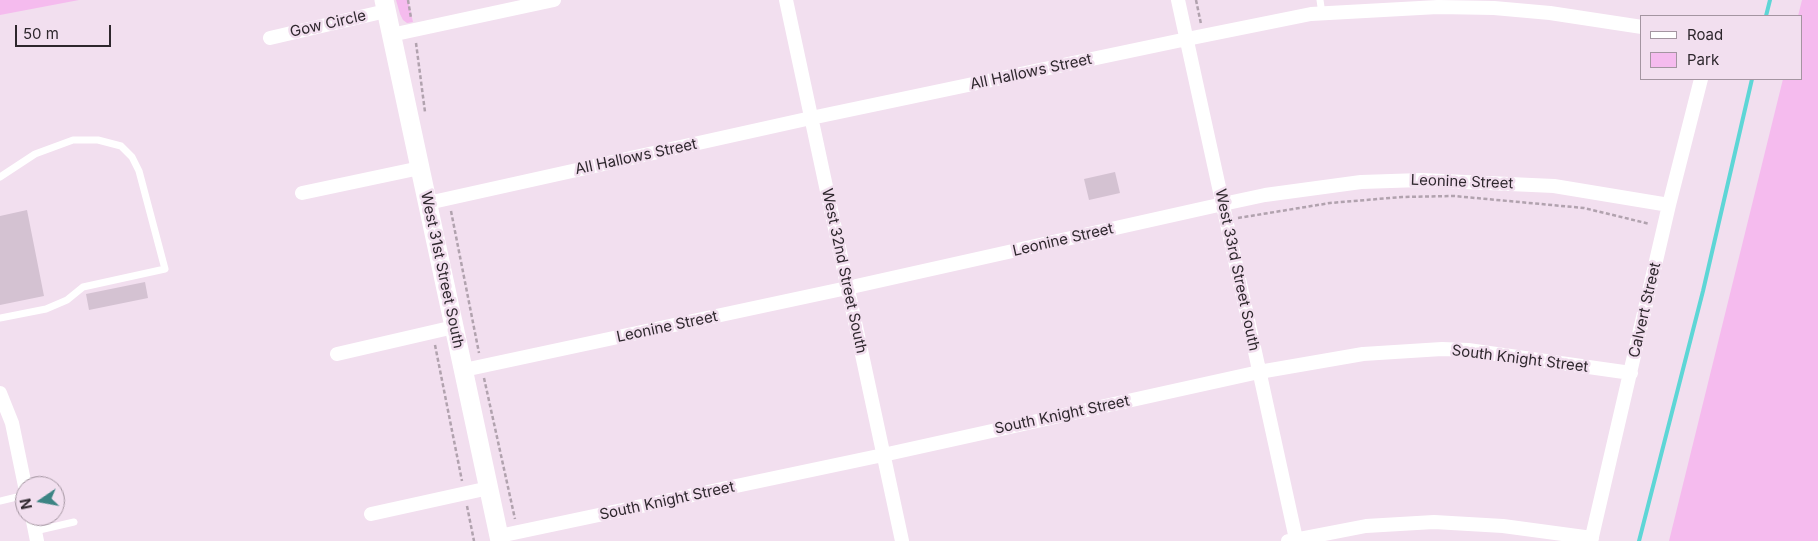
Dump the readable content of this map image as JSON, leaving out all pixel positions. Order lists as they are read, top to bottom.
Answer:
{
  "streets": {
    "street": [
      "Gow Circle",
      "All Hallows Street",
      "Leonine Street",
      "West 31st Street South",
      "West 33rd Street South",
      "West 32nd Street South",
      "Calvert Street",
      "South Knight Street"
    ]
  },
  "crossings": [
    ["Gow Circle", "West 31st Street South"],
    ["All Hallows Street", "West 31st Street South"],
    ["All Hallows Street", "West 33rd Street South"],
    ["All Hallows Street", "West 32nd Street South"],
    ["Leonine Street", "West 31st Street South"],
    ["Leonine Street", "West 33rd Street South"],
    ["Leonine Street", "West 32nd Street South"],
    ["Leonine Street", "Calvert Street"],
    ["West 31st Street South", "South Knight Street"],
    ["West 33rd Street South", "South Knight Street"],
    ["West 32nd Street South", "South Knight Street"],
    ["Calvert Street", "South Knight Street"]
  ],
  "legend": ["Road", "Park"],
  "scale_bar": "50 m",
  "north": "left"
}
